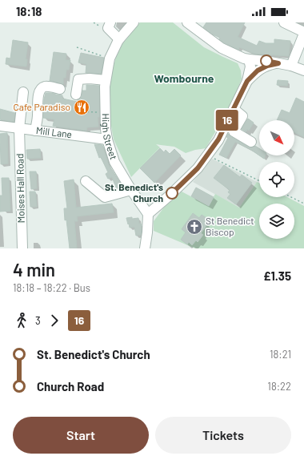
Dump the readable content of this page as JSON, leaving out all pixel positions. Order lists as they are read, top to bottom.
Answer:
{
  "streets": {
    "street": ["Mill Lane", "High Street", "Moises Hall Road"]
  },
  "crossings": [
    ["Mill Lane", "High Street"],
    ["Mill Lane", "Moises Hall Road"]
  ],
  "districts": ["Wombourne"],
  "places": {
    "restaurant": ["Cafe Paradiso"],
    "other": ["St. Benedict's Church"],
    "church": ["St Benedict Biscop"]
  },
  "lines": ["bus line 16"],
  "north": "bottom right",
  "page": {
    "status": "18:18",
    "on_map": "16",
    "heading": ["4 min", "18:18 – 18:22 · Bus", "£1.35"],
    "legs": ["3", "16"],
    "list": [
      {
        "name": "St. Benedict's Church",
        "value": "18:21"
      },
      {
        "name": "Church Road",
        "value": "18:22"
      }
    ],
    "buttons": ["Start", "Tickets"]
  }
}
